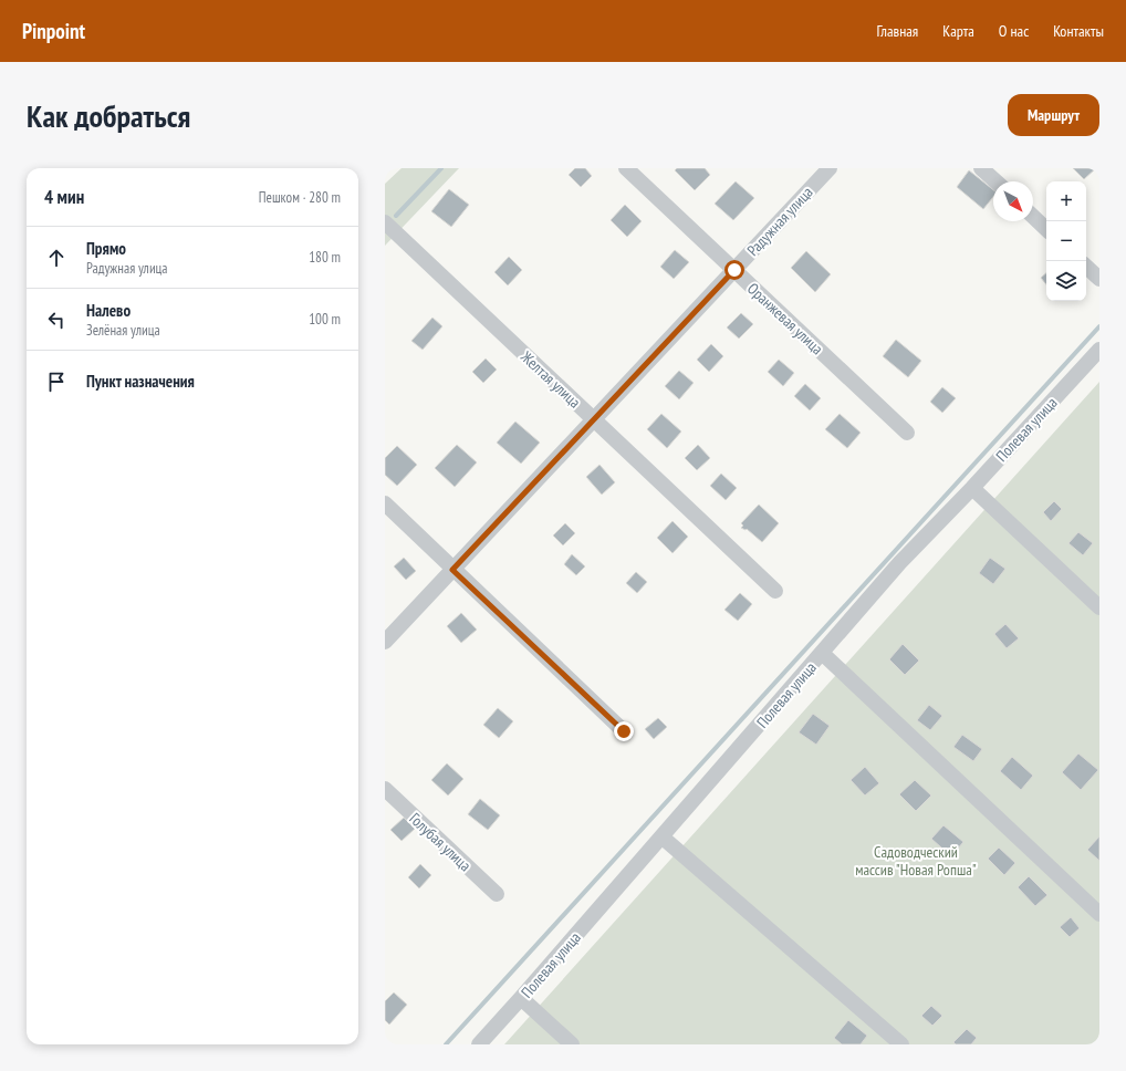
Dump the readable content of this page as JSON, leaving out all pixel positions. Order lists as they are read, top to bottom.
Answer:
{
  "streets": {
    "street": [
      "Радужная улица",
      "Оранжевая улица",
      "Желтая улица",
      "Полевая улица",
      "Голубая улица"
    ]
  },
  "crossings": [
    ["Радужная улица", "Оранжевая улица"],
    ["Радужная улица", "Желтая улица"]
  ],
  "parks": ["Садоводческий массив \"Новая Ропша\""],
  "north": "bottom right",
  "page": {
    "header": "Pinpoint",
    "nav": [
      "Главная",
      "Карта",
      "О нас",
      "Контакты"
    ],
    "buttons": "Маршрут",
    "title": "Как добраться",
    "heading": ["4 мин", "Пешком · 280 m"],
    "map_buttons": ["+", "−"],
    "list": [
      ["Прямо", "Радужная улица", "180 m"],
      ["Налево", "Зелёная улица", "100 m"],
      "Пункт назначения"
    ]
  }
}
